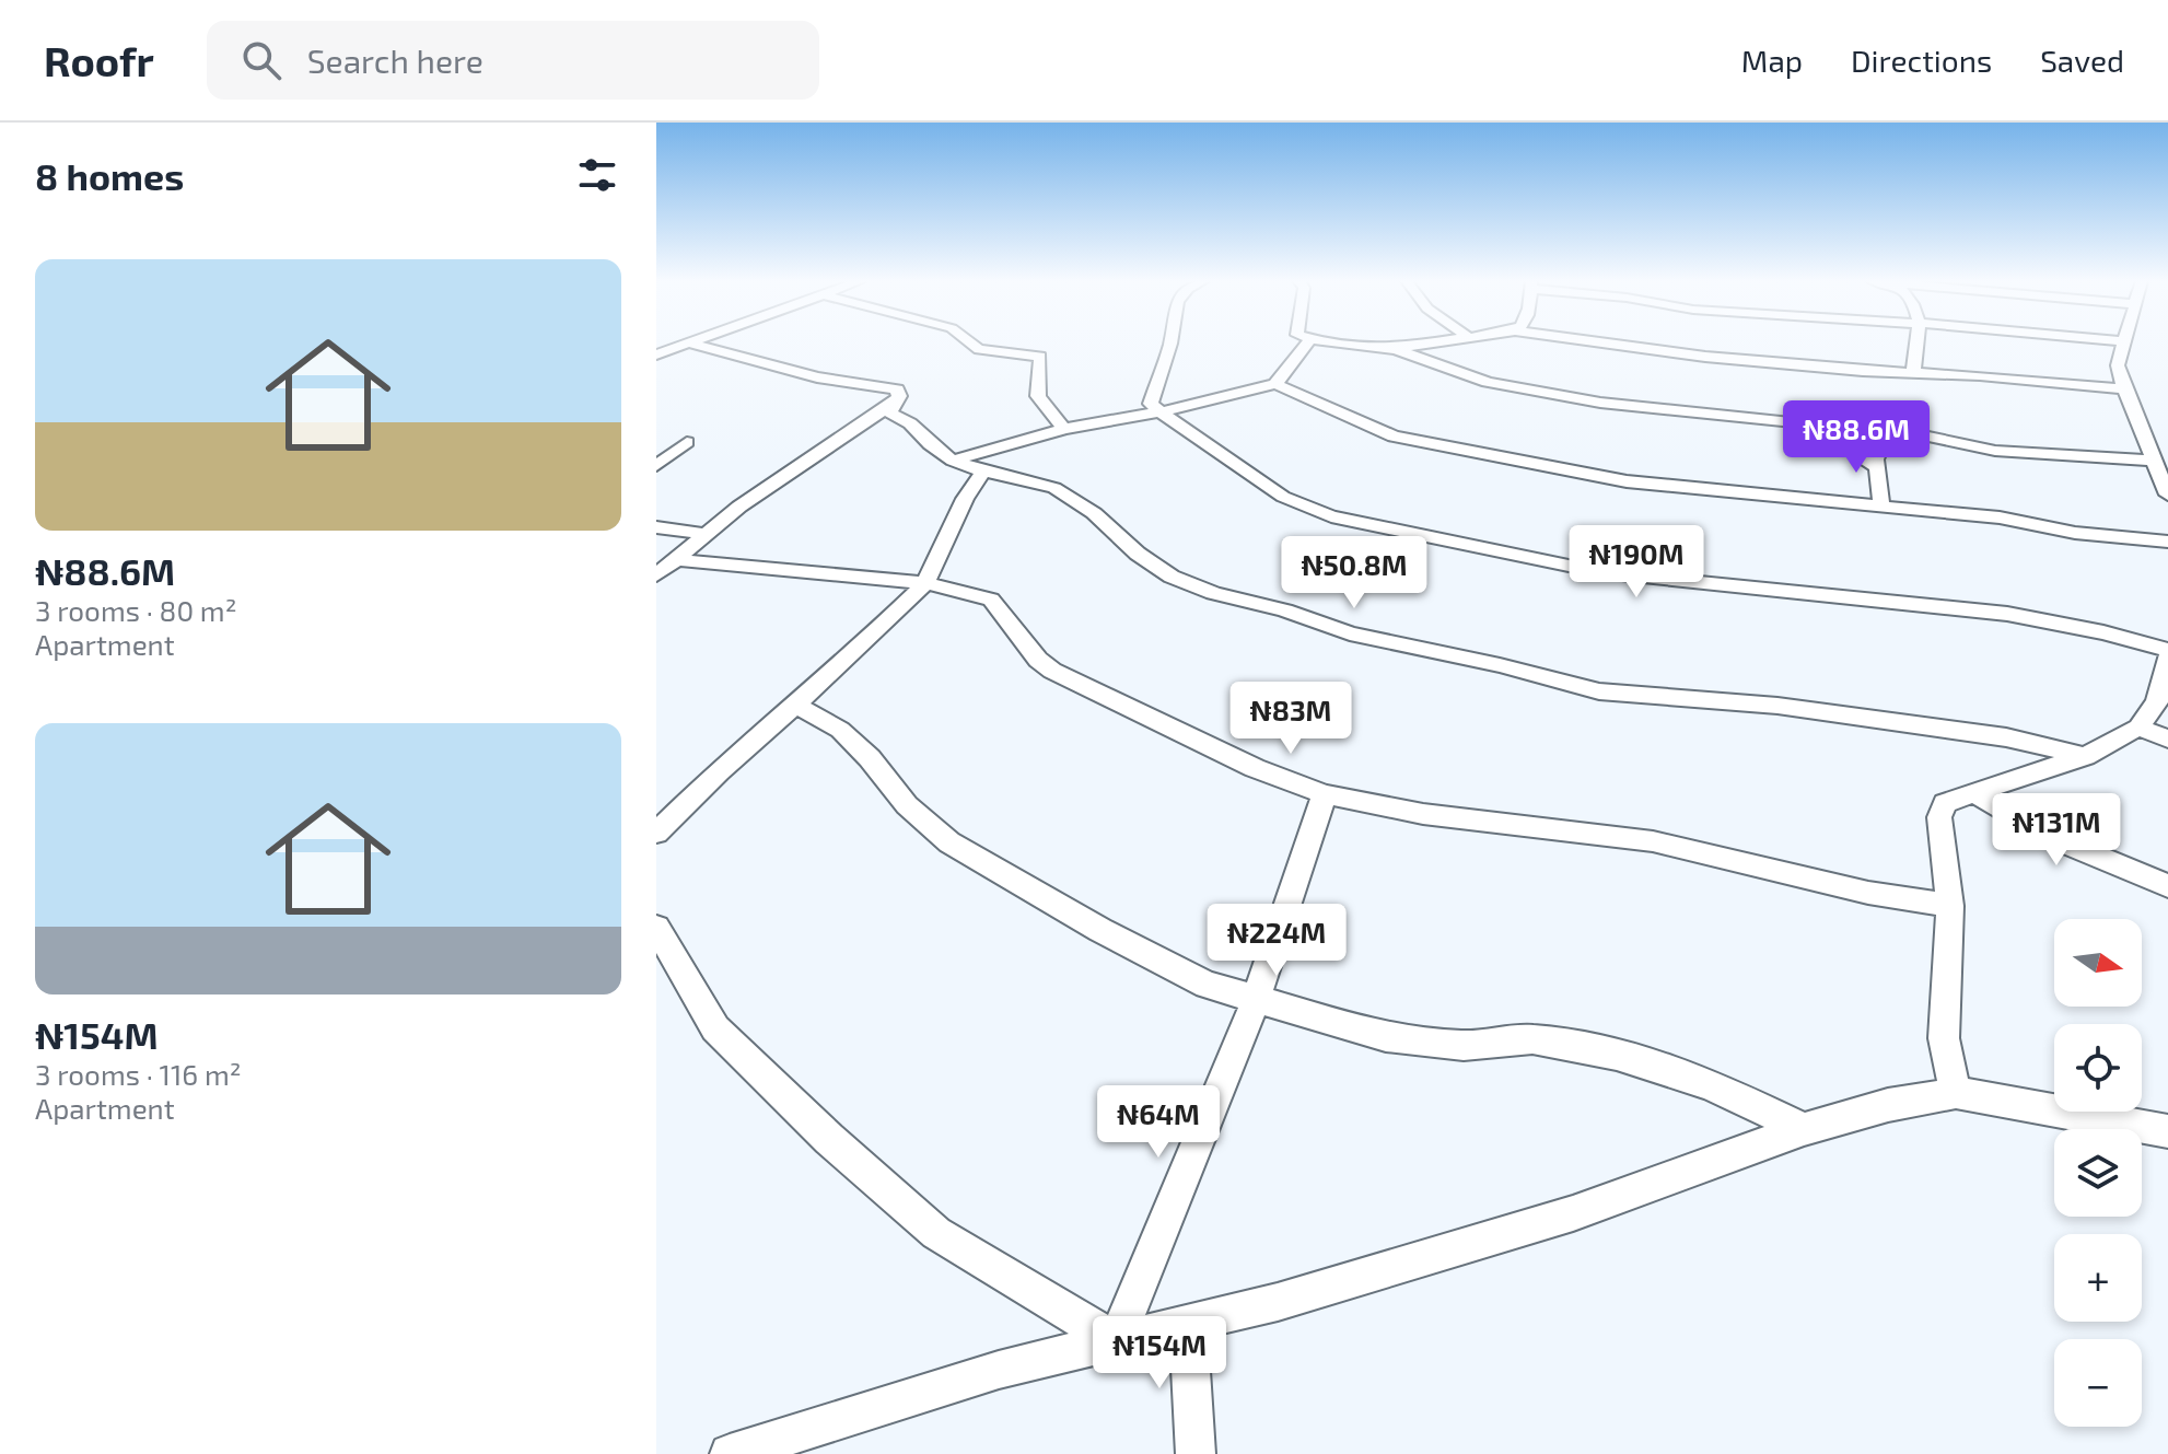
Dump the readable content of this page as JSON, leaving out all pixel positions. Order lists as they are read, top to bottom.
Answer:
{
  "north": "right",
  "page": {
    "header": "Roofr",
    "search": "Search here",
    "nav": ["Map", "Directions", "Saved"],
    "heading": "8 homes",
    "list": [
      {
        "name": "₦88.6M",
        "note": "3 rooms · 80 m² · Apartment"
      },
      {
        "name": "₦154M",
        "note": "3 rooms · 116 m² · Apartment"
      }
    ],
    "price": [
      "₦88.6M",
      "₦190M",
      "₦50.8M",
      "₦83M",
      "₦131M",
      "₦224M",
      "₦64M",
      "₦154M"
    ],
    "map_buttons": ["+", "−"]
  }
}
